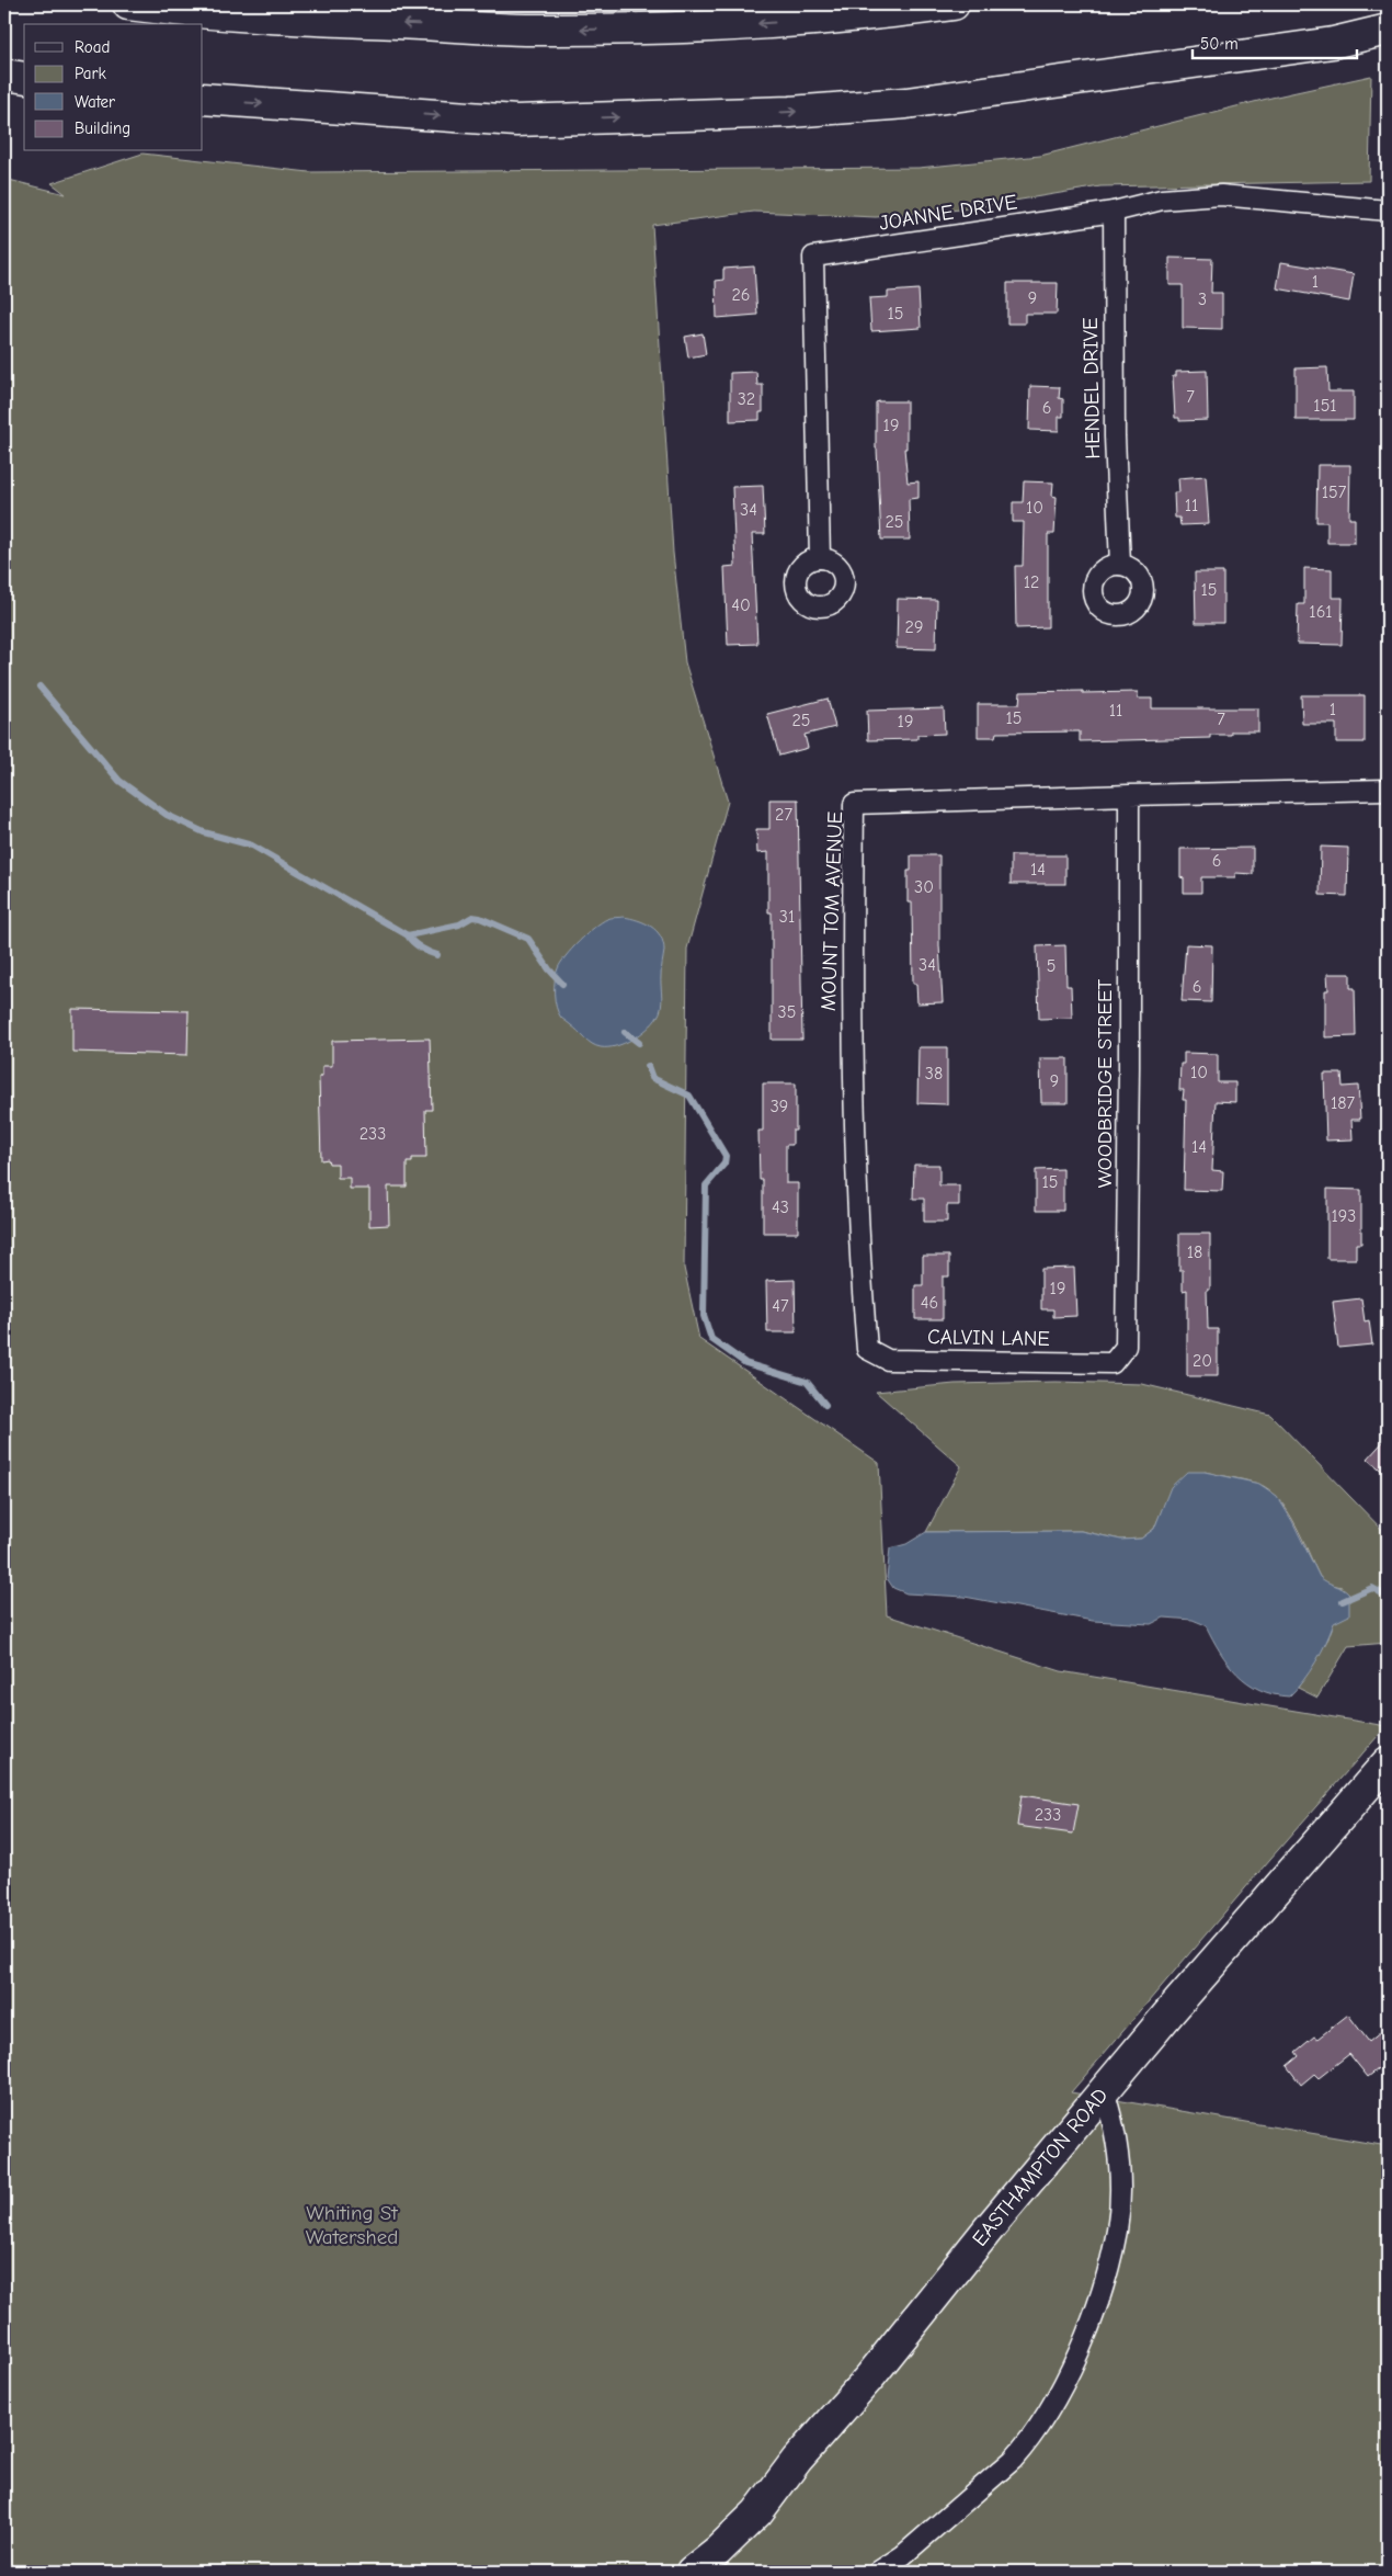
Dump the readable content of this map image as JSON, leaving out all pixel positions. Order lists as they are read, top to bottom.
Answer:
{
  "streets": {
    "main road": ["EASTHAMPTON ROAD"],
    "street": [
      "JOANNE DRIVE",
      "HENDEL DRIVE",
      "MOUNT TOM AVENUE",
      "WOODBRIDGE STREET",
      "CALVIN LANE"
    ]
  },
  "crossings": [
    ["JOANNE DRIVE", "HENDEL DRIVE"],
    ["MOUNT TOM AVENUE", "WOODBRIDGE STREET"],
    ["MOUNT TOM AVENUE", "CALVIN LANE"],
    ["WOODBRIDGE STREET", "CALVIN LANE"]
  ],
  "parks": ["Whiting St Watershed"],
  "house_numbers": [
    "1",
    "26",
    "9",
    "3",
    "15",
    "7",
    "32",
    "151",
    "6",
    "19",
    "157",
    "11",
    "10",
    "34",
    "25",
    "12",
    "15",
    "40",
    "161",
    "29",
    "1",
    "11",
    "15",
    "7",
    "25",
    "19",
    "27",
    "6",
    "14",
    "30",
    "31",
    "34",
    "5",
    "6",
    "35",
    "10",
    "38",
    "9",
    "187",
    "39",
    "233",
    "14",
    "15",
    "43",
    "193",
    "18",
    "19",
    "46",
    "47",
    "20",
    "233"
  ],
  "legend": [
    "Road",
    "Park",
    "Water",
    "Building"
  ],
  "scale_bar": "50 m"
}
